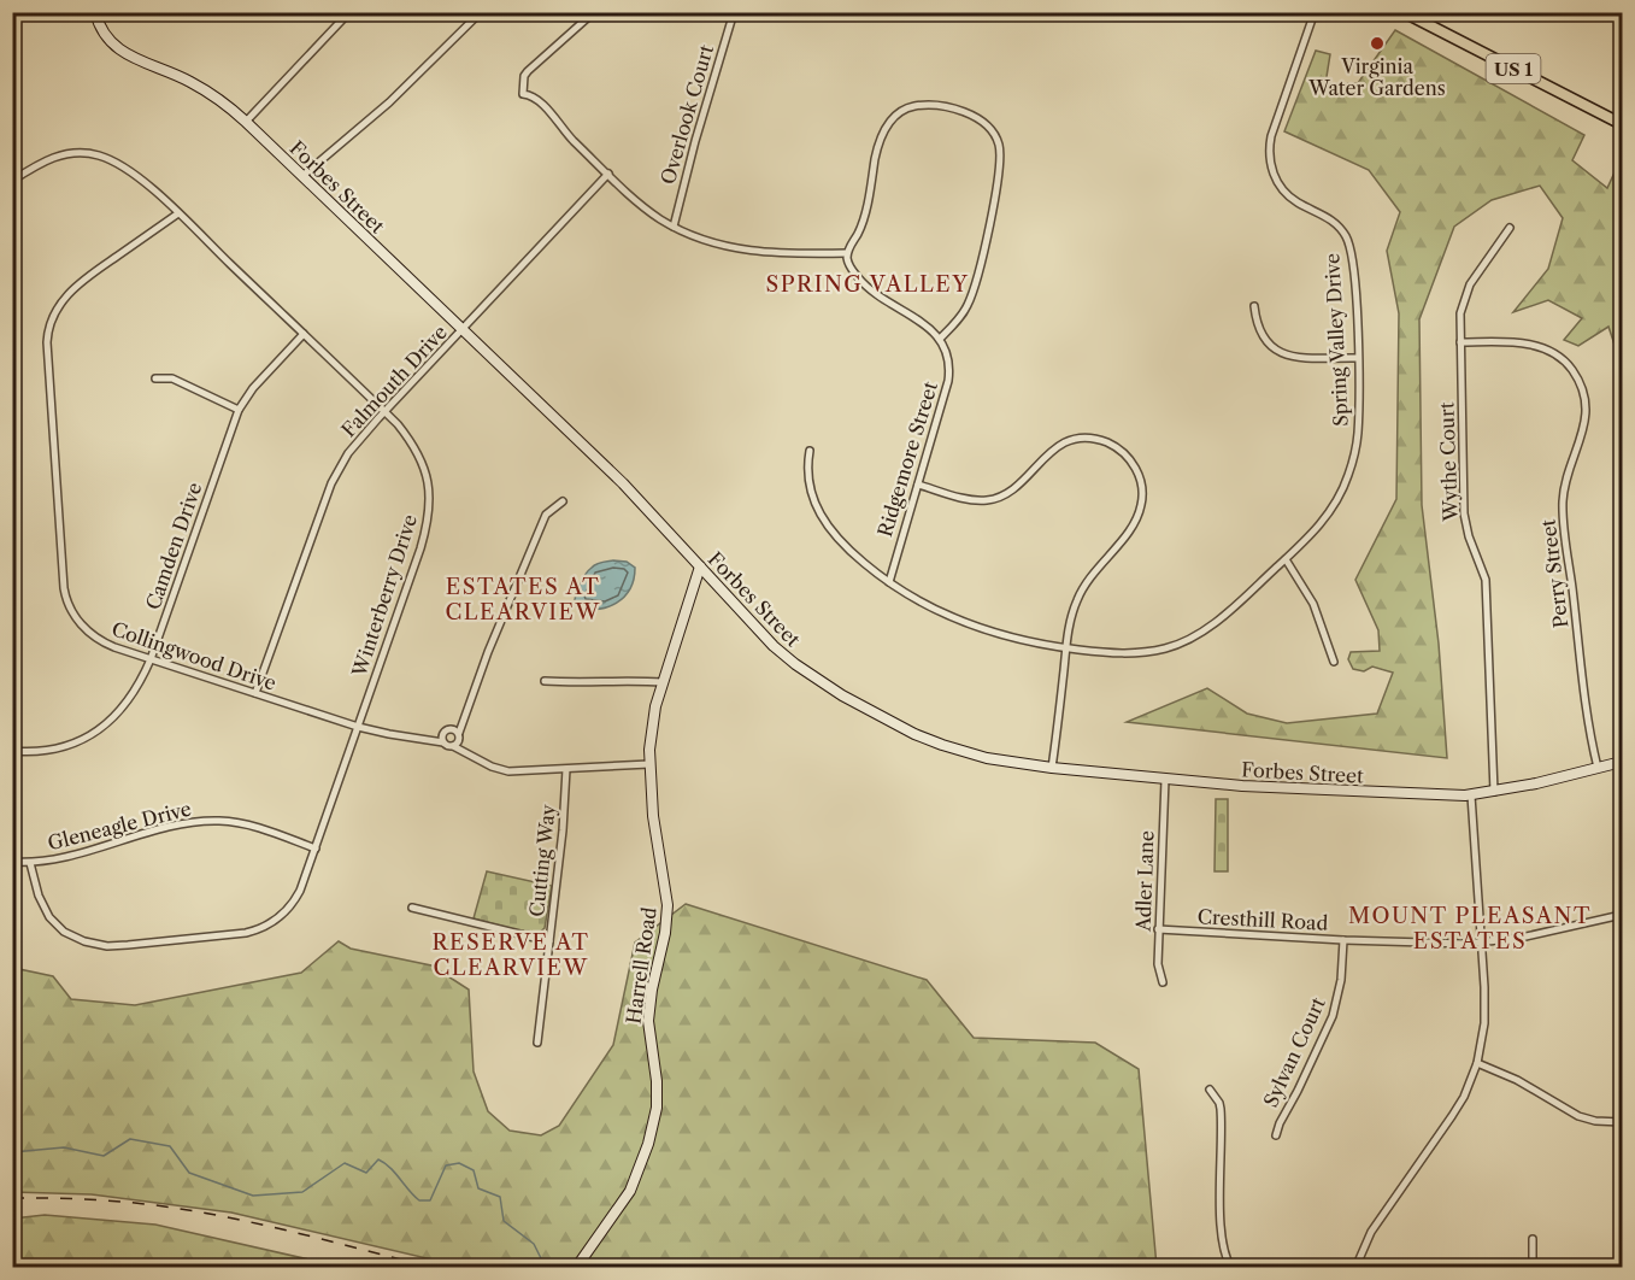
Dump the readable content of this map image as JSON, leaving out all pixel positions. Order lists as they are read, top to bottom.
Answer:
{
  "streets": {
    "main road": ["US 1"],
    "street": [
      "Overlook Court",
      "Forbes Street",
      "Spring Valley Drive",
      "Falmouth Drive",
      "Ridgemore Street",
      "Wythe Court",
      "Camden Drive",
      "Perry Street",
      "Winterberry Drive",
      "Collingwood Drive",
      "Gleneagle Drive",
      "Cutting Way",
      "Adler Lane",
      "Cresthill Road",
      "Harrell Road",
      "Sylvan Court"
    ]
  },
  "crossings": [
    ["Forbes Street", "Falmouth Drive"],
    ["Forbes Street", "Wythe Court"],
    ["Forbes Street", "Perry Street"],
    ["Forbes Street", "Adler Lane"],
    ["Forbes Street", "Harrell Road"],
    ["Spring Valley Drive", "Ridgemore Street"],
    ["Falmouth Drive", "Winterberry Drive"],
    ["Falmouth Drive", "Collingwood Drive"],
    ["Wythe Court", "Perry Street"],
    ["Camden Drive", "Winterberry Drive"],
    ["Camden Drive", "Collingwood Drive"],
    ["Winterberry Drive", "Collingwood Drive"],
    ["Winterberry Drive", "Gleneagle Drive"],
    ["Adler Lane", "Cresthill Road"],
    ["Cresthill Road", "Sylvan Court"]
  ],
  "districts": [
    "SPRING VALLEY",
    "ESTATES AT CLEARVIEW",
    "MOUNT PLEASANT ESTATES",
    "RESERVE AT CLEARVIEW"
  ],
  "places": ["Virginia Water Gardens"]
}
